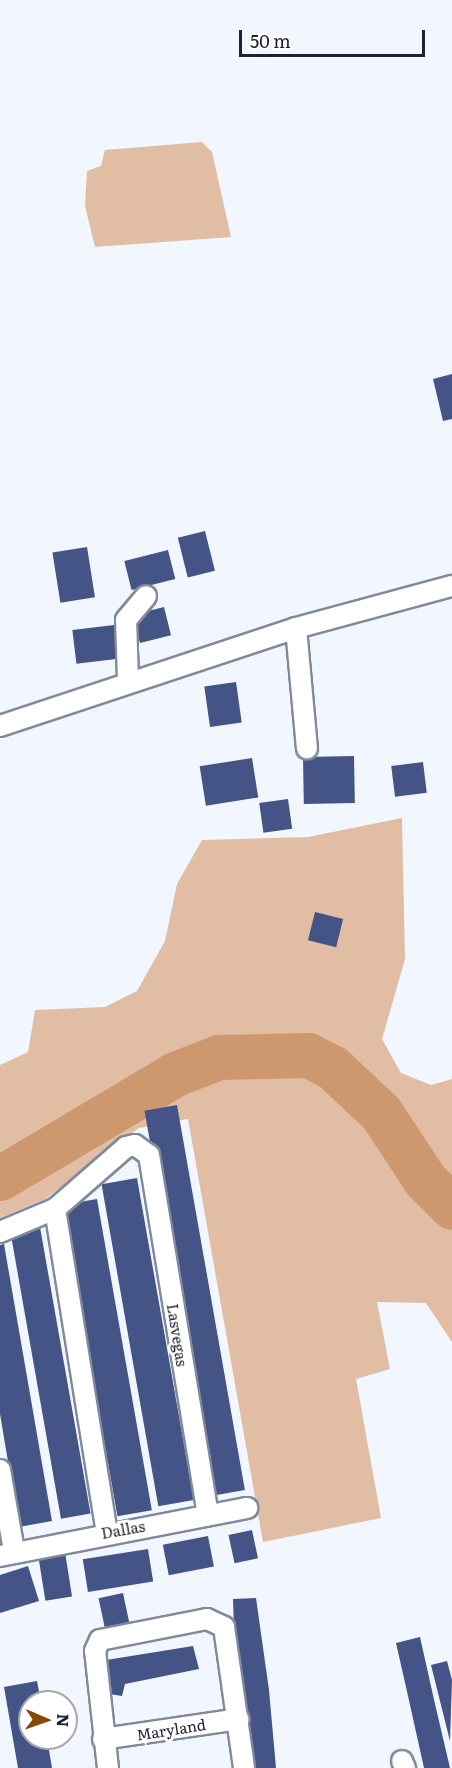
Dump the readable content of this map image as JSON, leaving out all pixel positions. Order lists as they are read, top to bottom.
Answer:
{
  "streets": {
    "street": ["Lasvegas", "Dallas", "Maryland"]
  },
  "crossings": [
    ["Lasvegas", "Dallas"]
  ],
  "scale_bar": "50 m",
  "north": "right"
}
